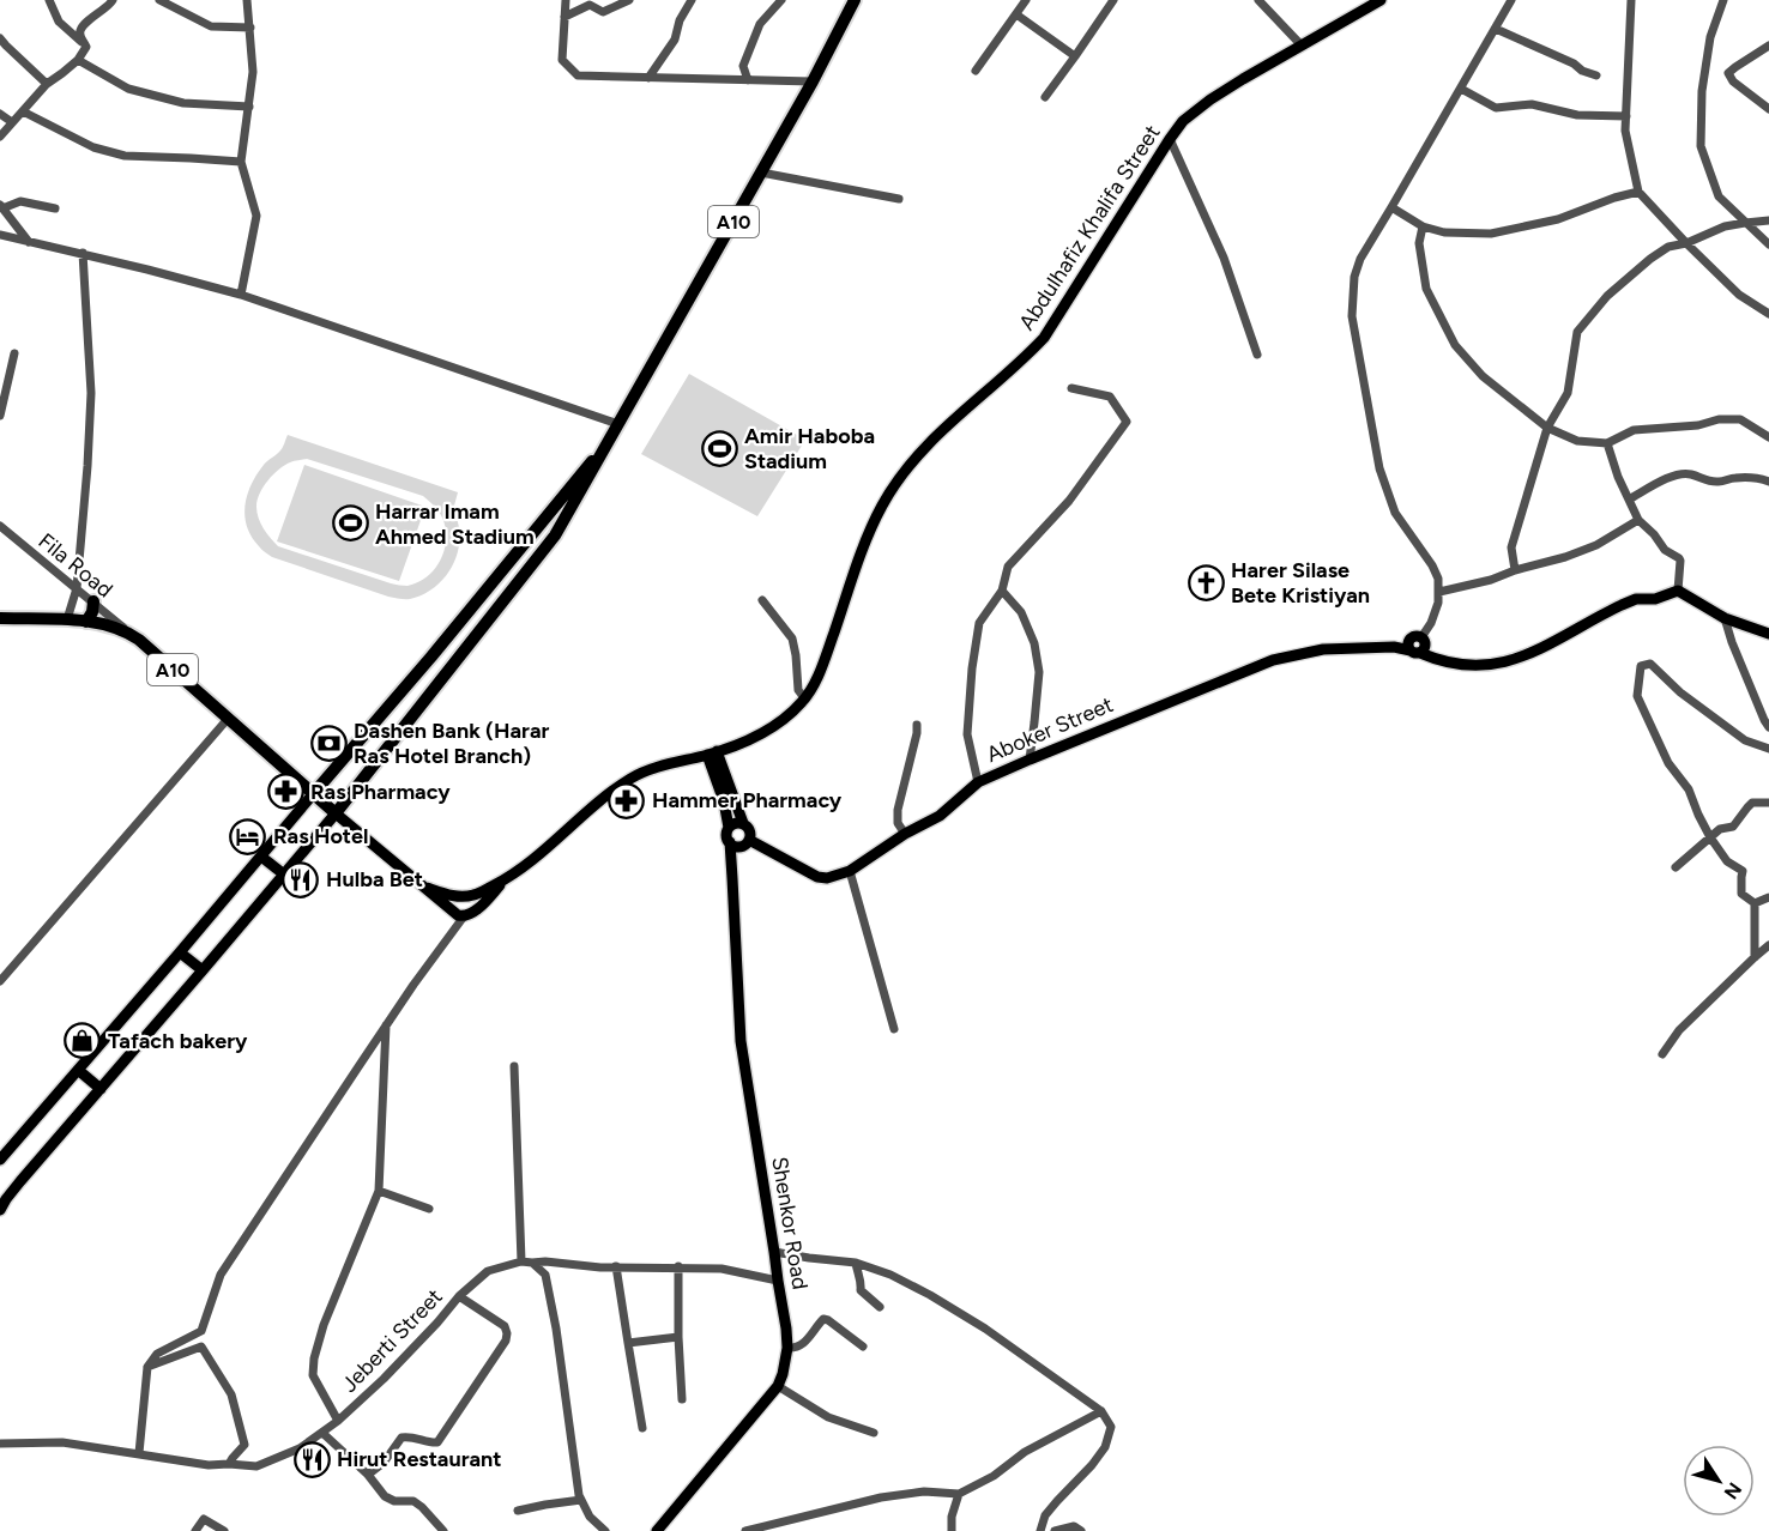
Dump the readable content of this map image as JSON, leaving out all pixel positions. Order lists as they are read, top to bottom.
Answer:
{
  "streets": {
    "highway": ["A10"],
    "main road": ["Abdulhafiz Khalifa Street", "Aboker Street", "Shenkor Road"],
    "street": ["Fila Road", "Jeberti Street"]
  },
  "crossings": [
    ["A10", "Fila Road"],
    ["Aboker Street", "Shenkor Road"],
    ["Shenkor Road", "Jeberti Street"]
  ],
  "places": {
    "sports": ["Amir Haboba Stadium", "Harrar Imam Ahmed Stadium"],
    "church": ["Harer Silase Bete Kristiyan"],
    "bank": ["Dashen Bank (Harar Ras Hotel Branch)"],
    "pharmacy": ["Ras Pharmacy", "Hammer Pharmacy"],
    "hotel": ["Ras Hotel"],
    "restaurant": ["Hulba Bet", "Hirut Restaurant"],
    "shop": ["Tafach bakery"]
  },
  "north": "bottom right"
}
